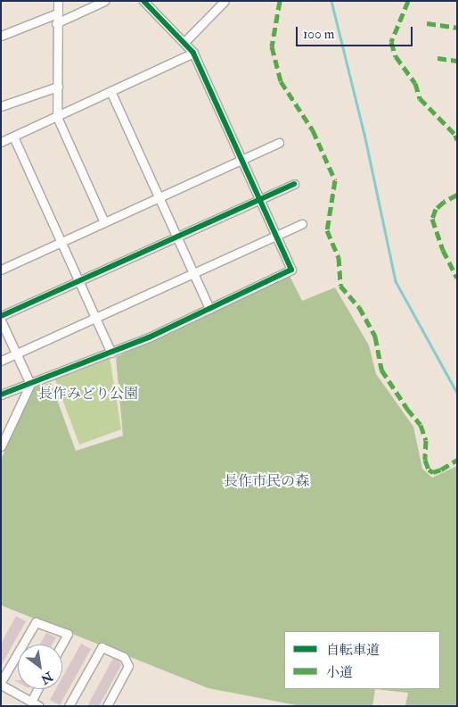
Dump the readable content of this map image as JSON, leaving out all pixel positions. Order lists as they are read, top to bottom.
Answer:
{
  "parks": ["長作みどり公園", "長作市民の森"],
  "legend": ["自転車道", "小道"],
  "scale_bar": "100 m",
  "north": "bottom right"
}
